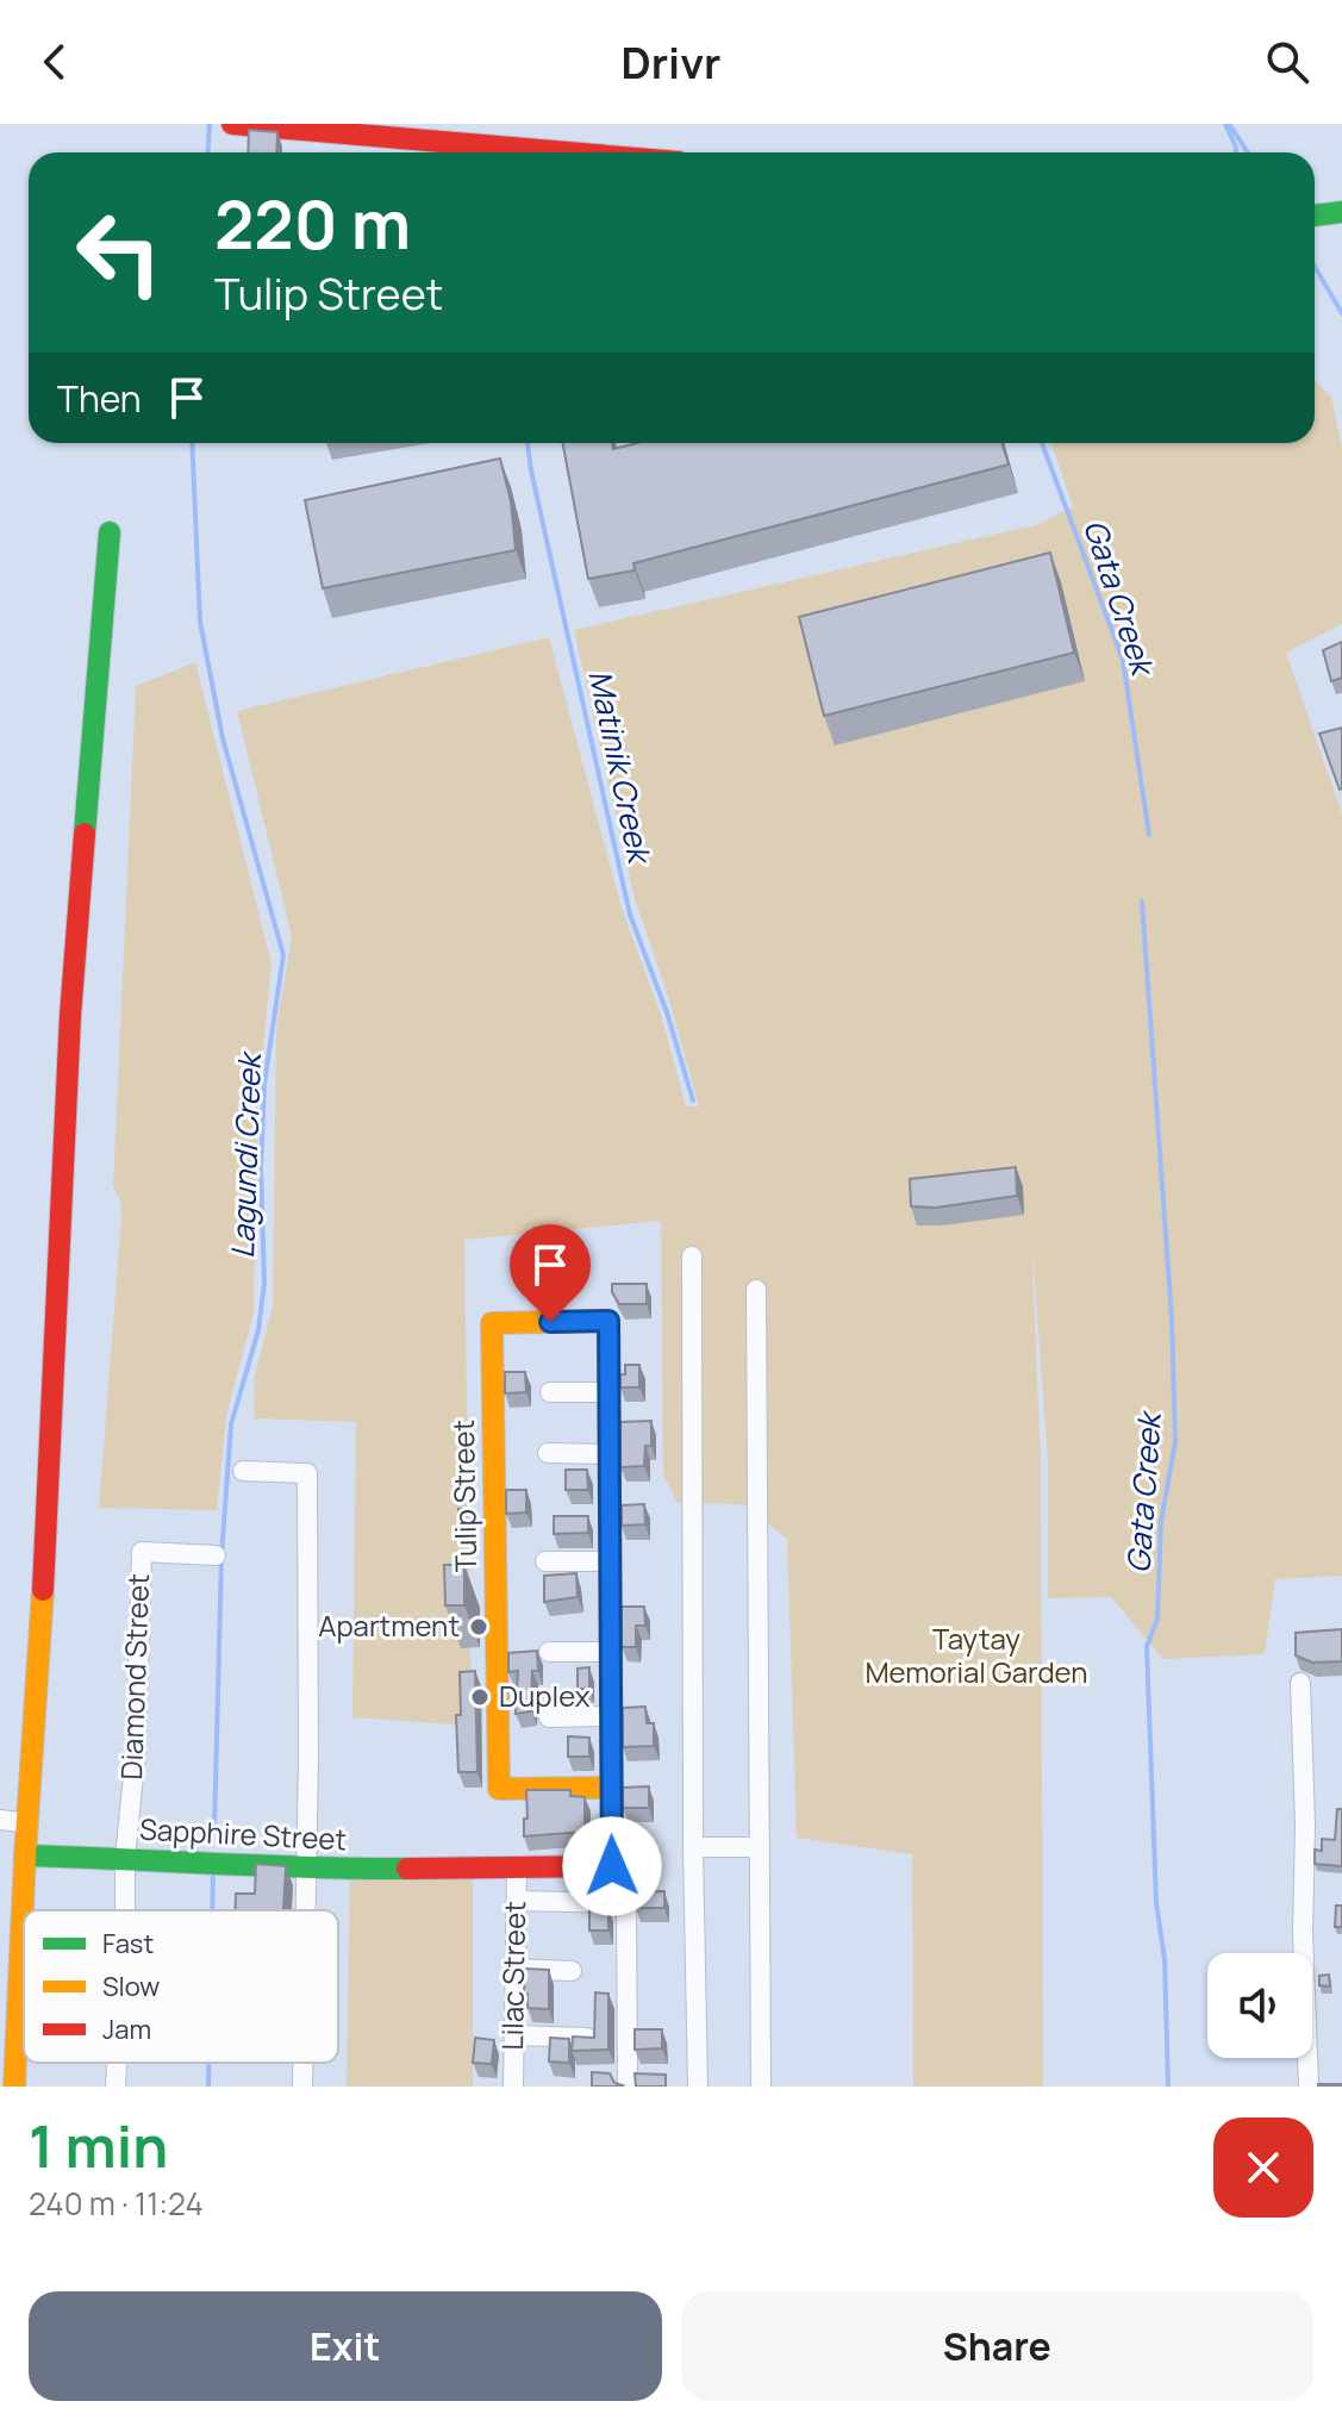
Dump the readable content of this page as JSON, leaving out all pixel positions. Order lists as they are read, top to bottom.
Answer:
{
  "streets": {
    "street": [
      "Tulip Street",
      "Diamond Street",
      "Sapphire Street",
      "Lilac Street"
    ]
  },
  "crossings": [
    ["Tulip Street", "Sapphire Street"],
    ["Diamond Street", "Sapphire Street"],
    ["Sapphire Street", "Lilac Street"]
  ],
  "water": ["Gata Creek", "Matinik Creek", "Lagundi Creek"],
  "parks": ["Taytay Memorial Garden"],
  "places": ["Apartment", "Duplex"],
  "legend": ["Fast", "Slow", "Jam"],
  "page": {
    "header": "Drivr",
    "turn": ["220 m", "Tulip Street"],
    "then": "Then",
    "heading": ["1 min", "240 m · 11:24"],
    "buttons": ["Exit", "Share"]
  }
}
